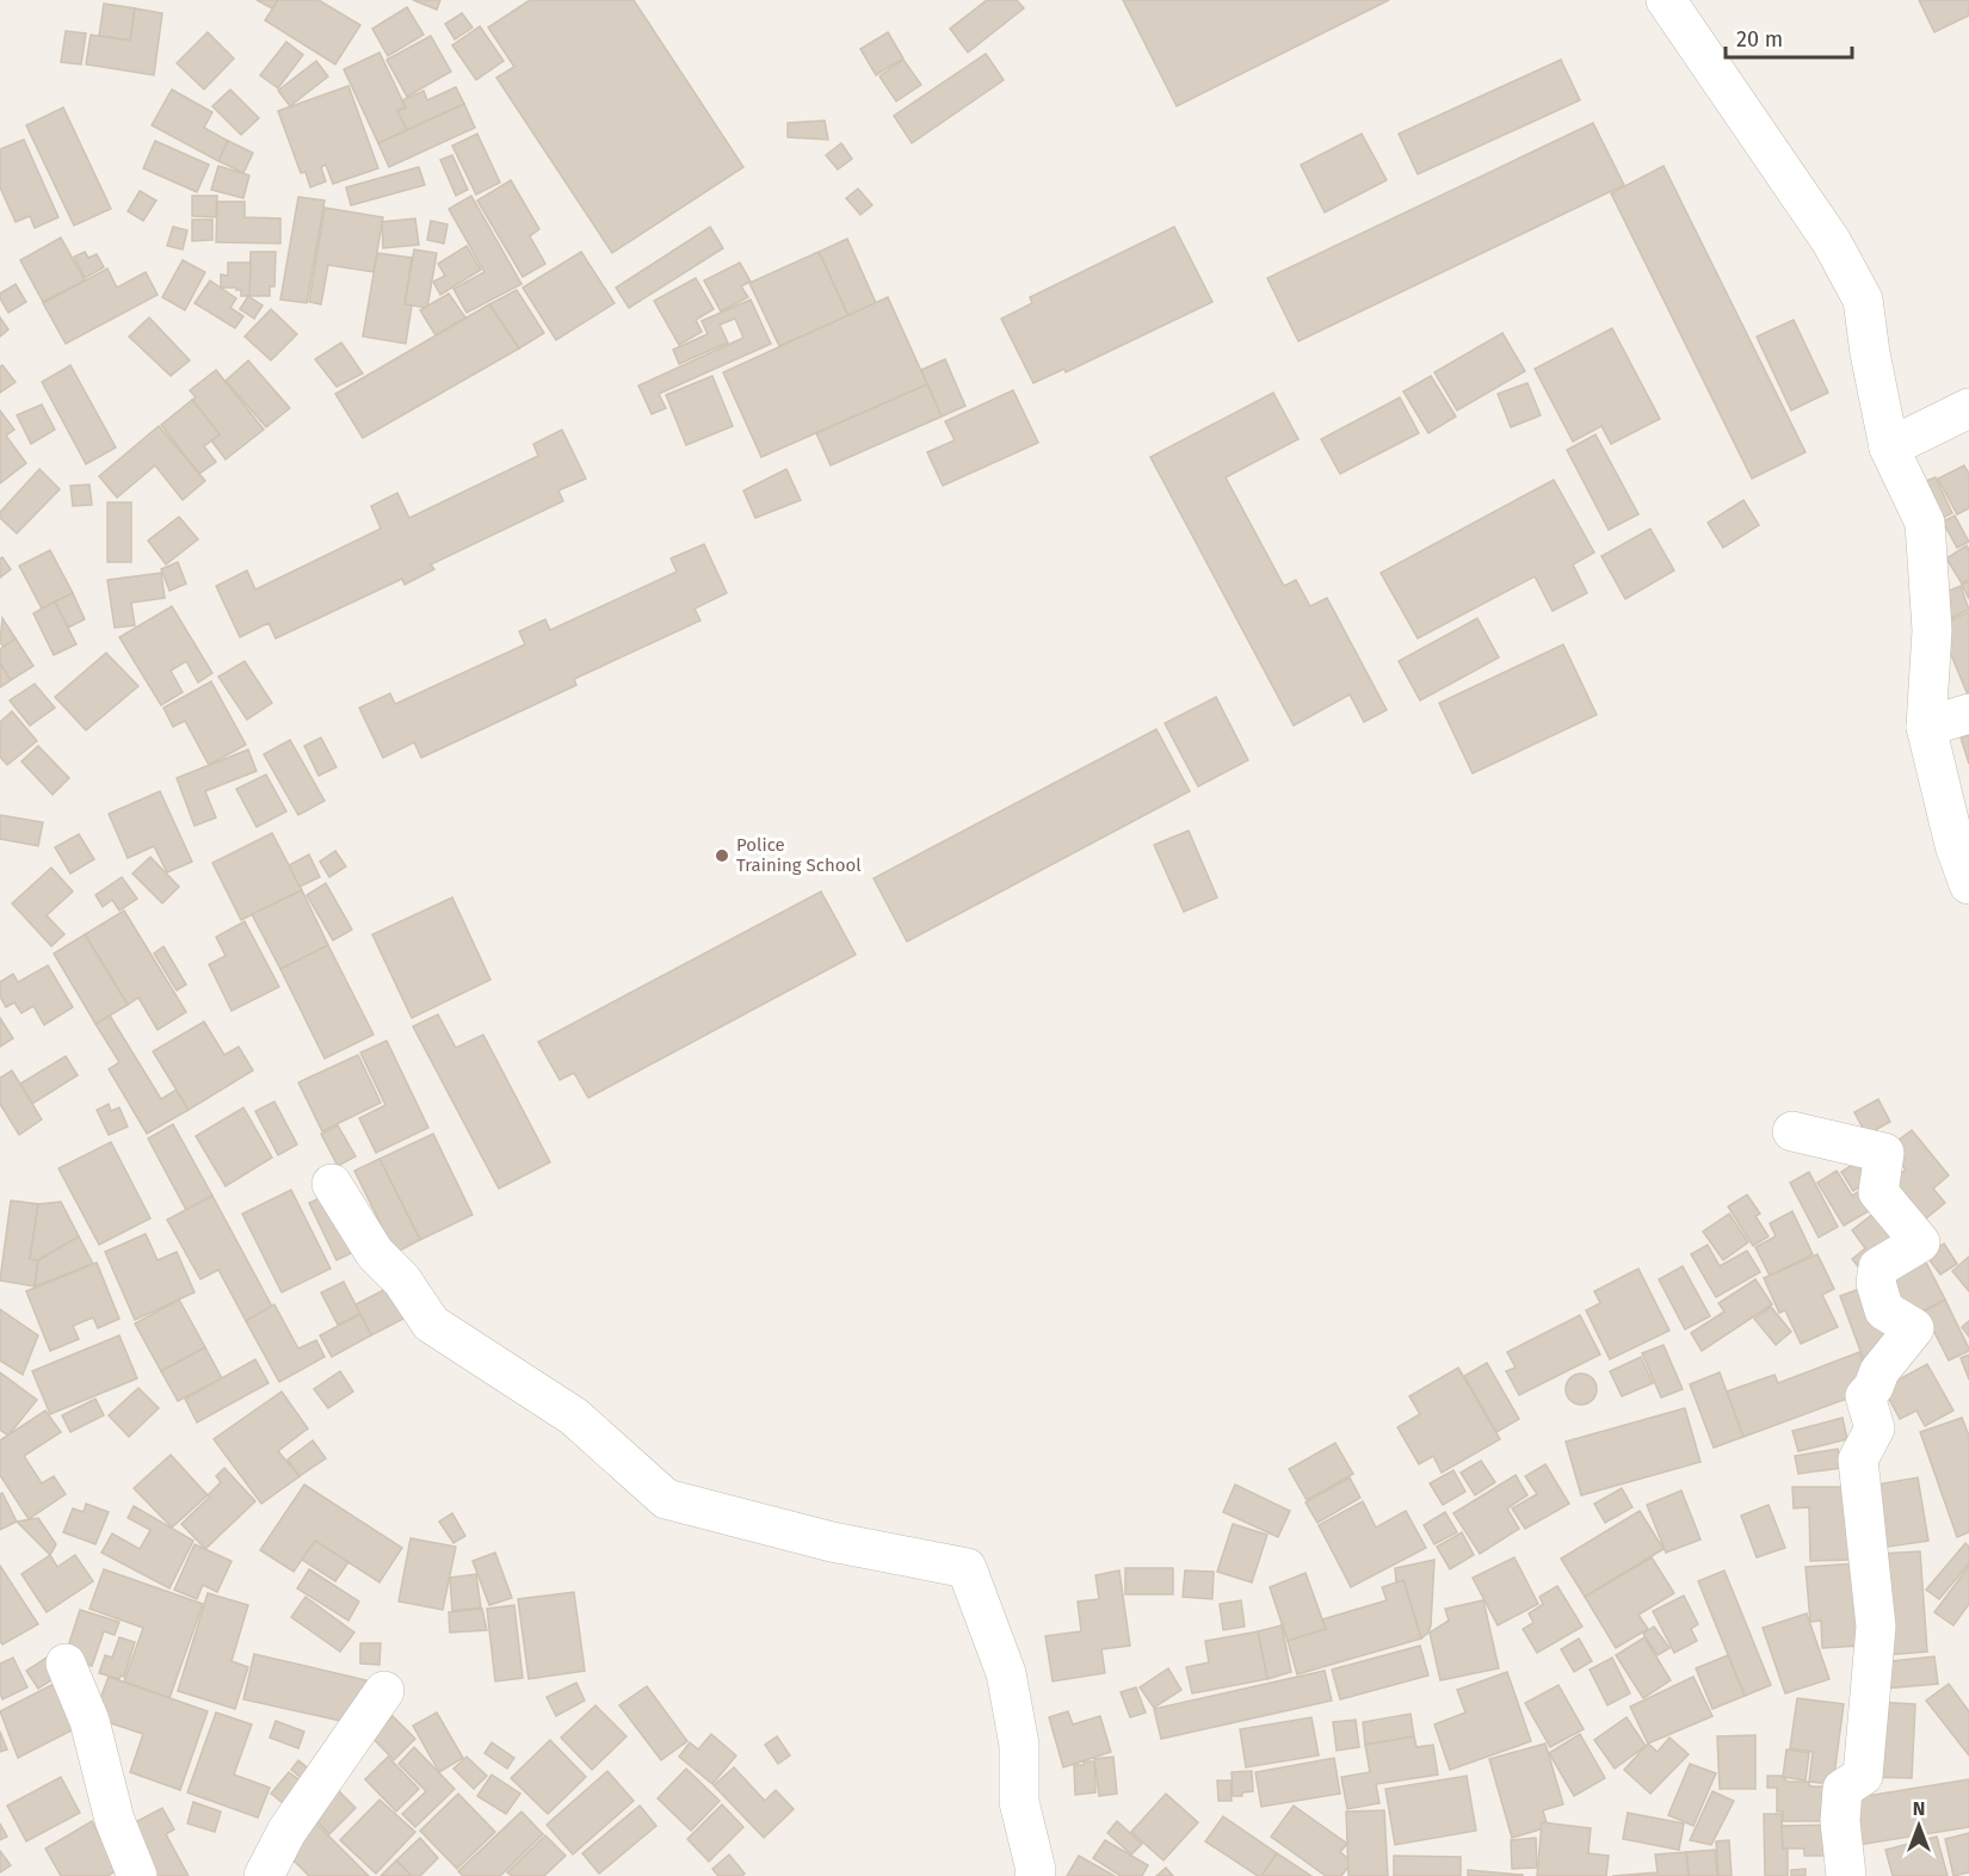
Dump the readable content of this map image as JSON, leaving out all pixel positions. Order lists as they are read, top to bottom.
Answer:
{
  "places": ["Police Training School"],
  "scale_bar": "20 m",
  "north": "top"
}
